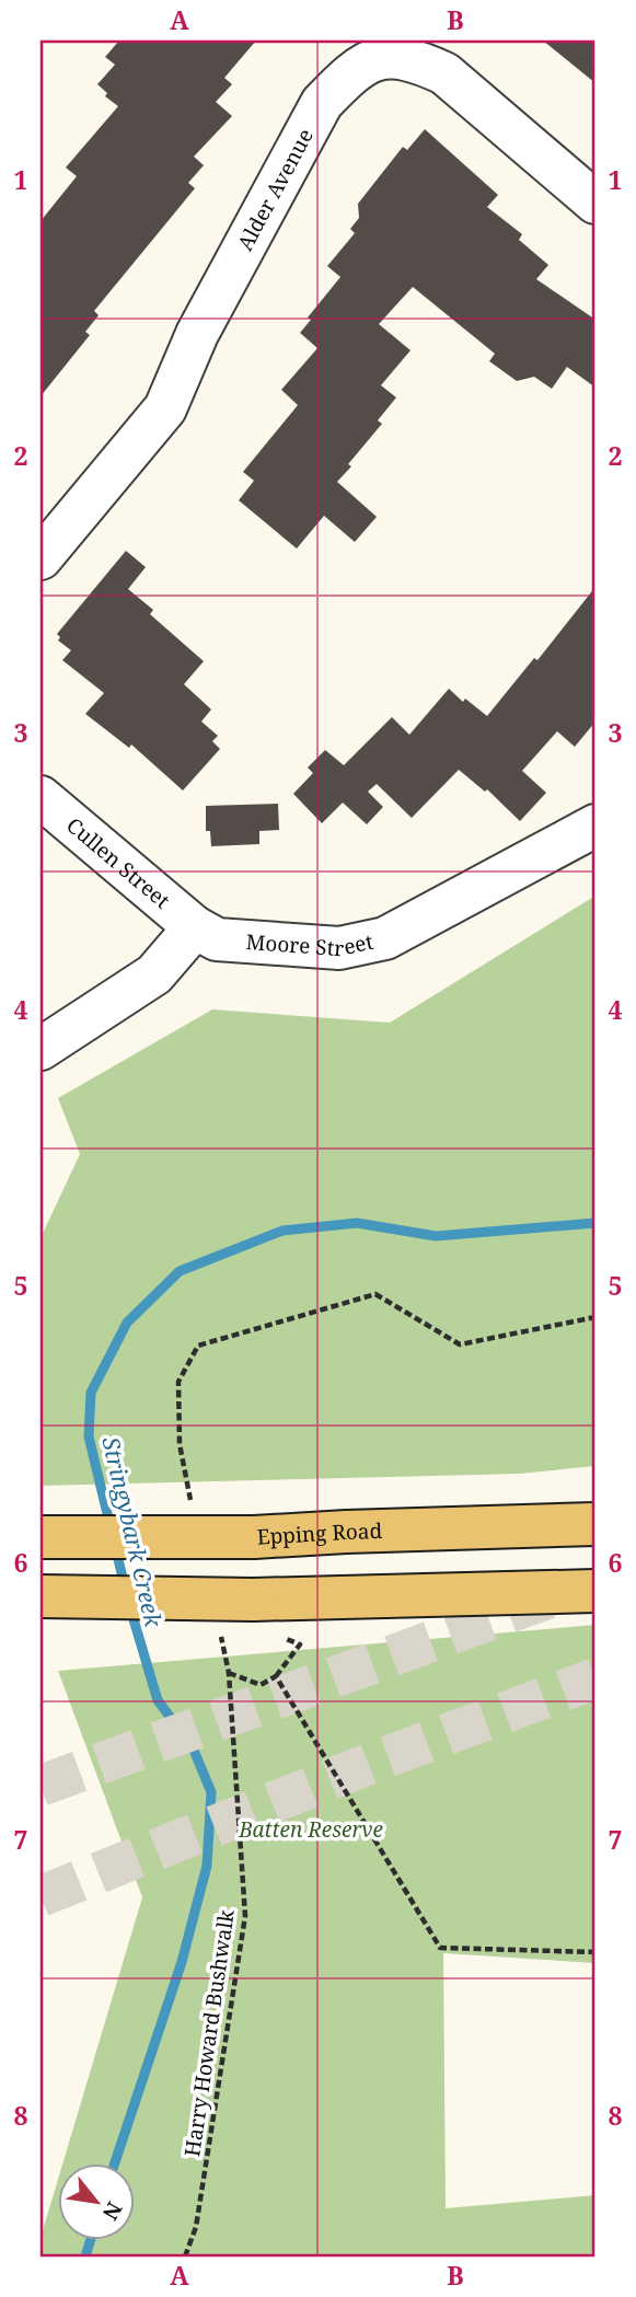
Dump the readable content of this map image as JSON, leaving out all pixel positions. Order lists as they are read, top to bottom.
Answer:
{
  "streets": {
    "main road": ["Epping Road"],
    "street": ["Alder Avenue", "Cullen Street", "Moore Street"],
    "path": ["Harry Howard Bushwalk"]
  },
  "crossings": [
    ["Cullen Street", "Moore Street"]
  ],
  "water": ["Stringybark Creek"],
  "parks": ["Batten Reserve"],
  "north": "bottom right",
  "grid": {
    "columns": ["A", "B"],
    "rows": [
      "1",
      "2",
      "3",
      "4",
      "5",
      "6",
      "7",
      "8"
    ]
  }
}
